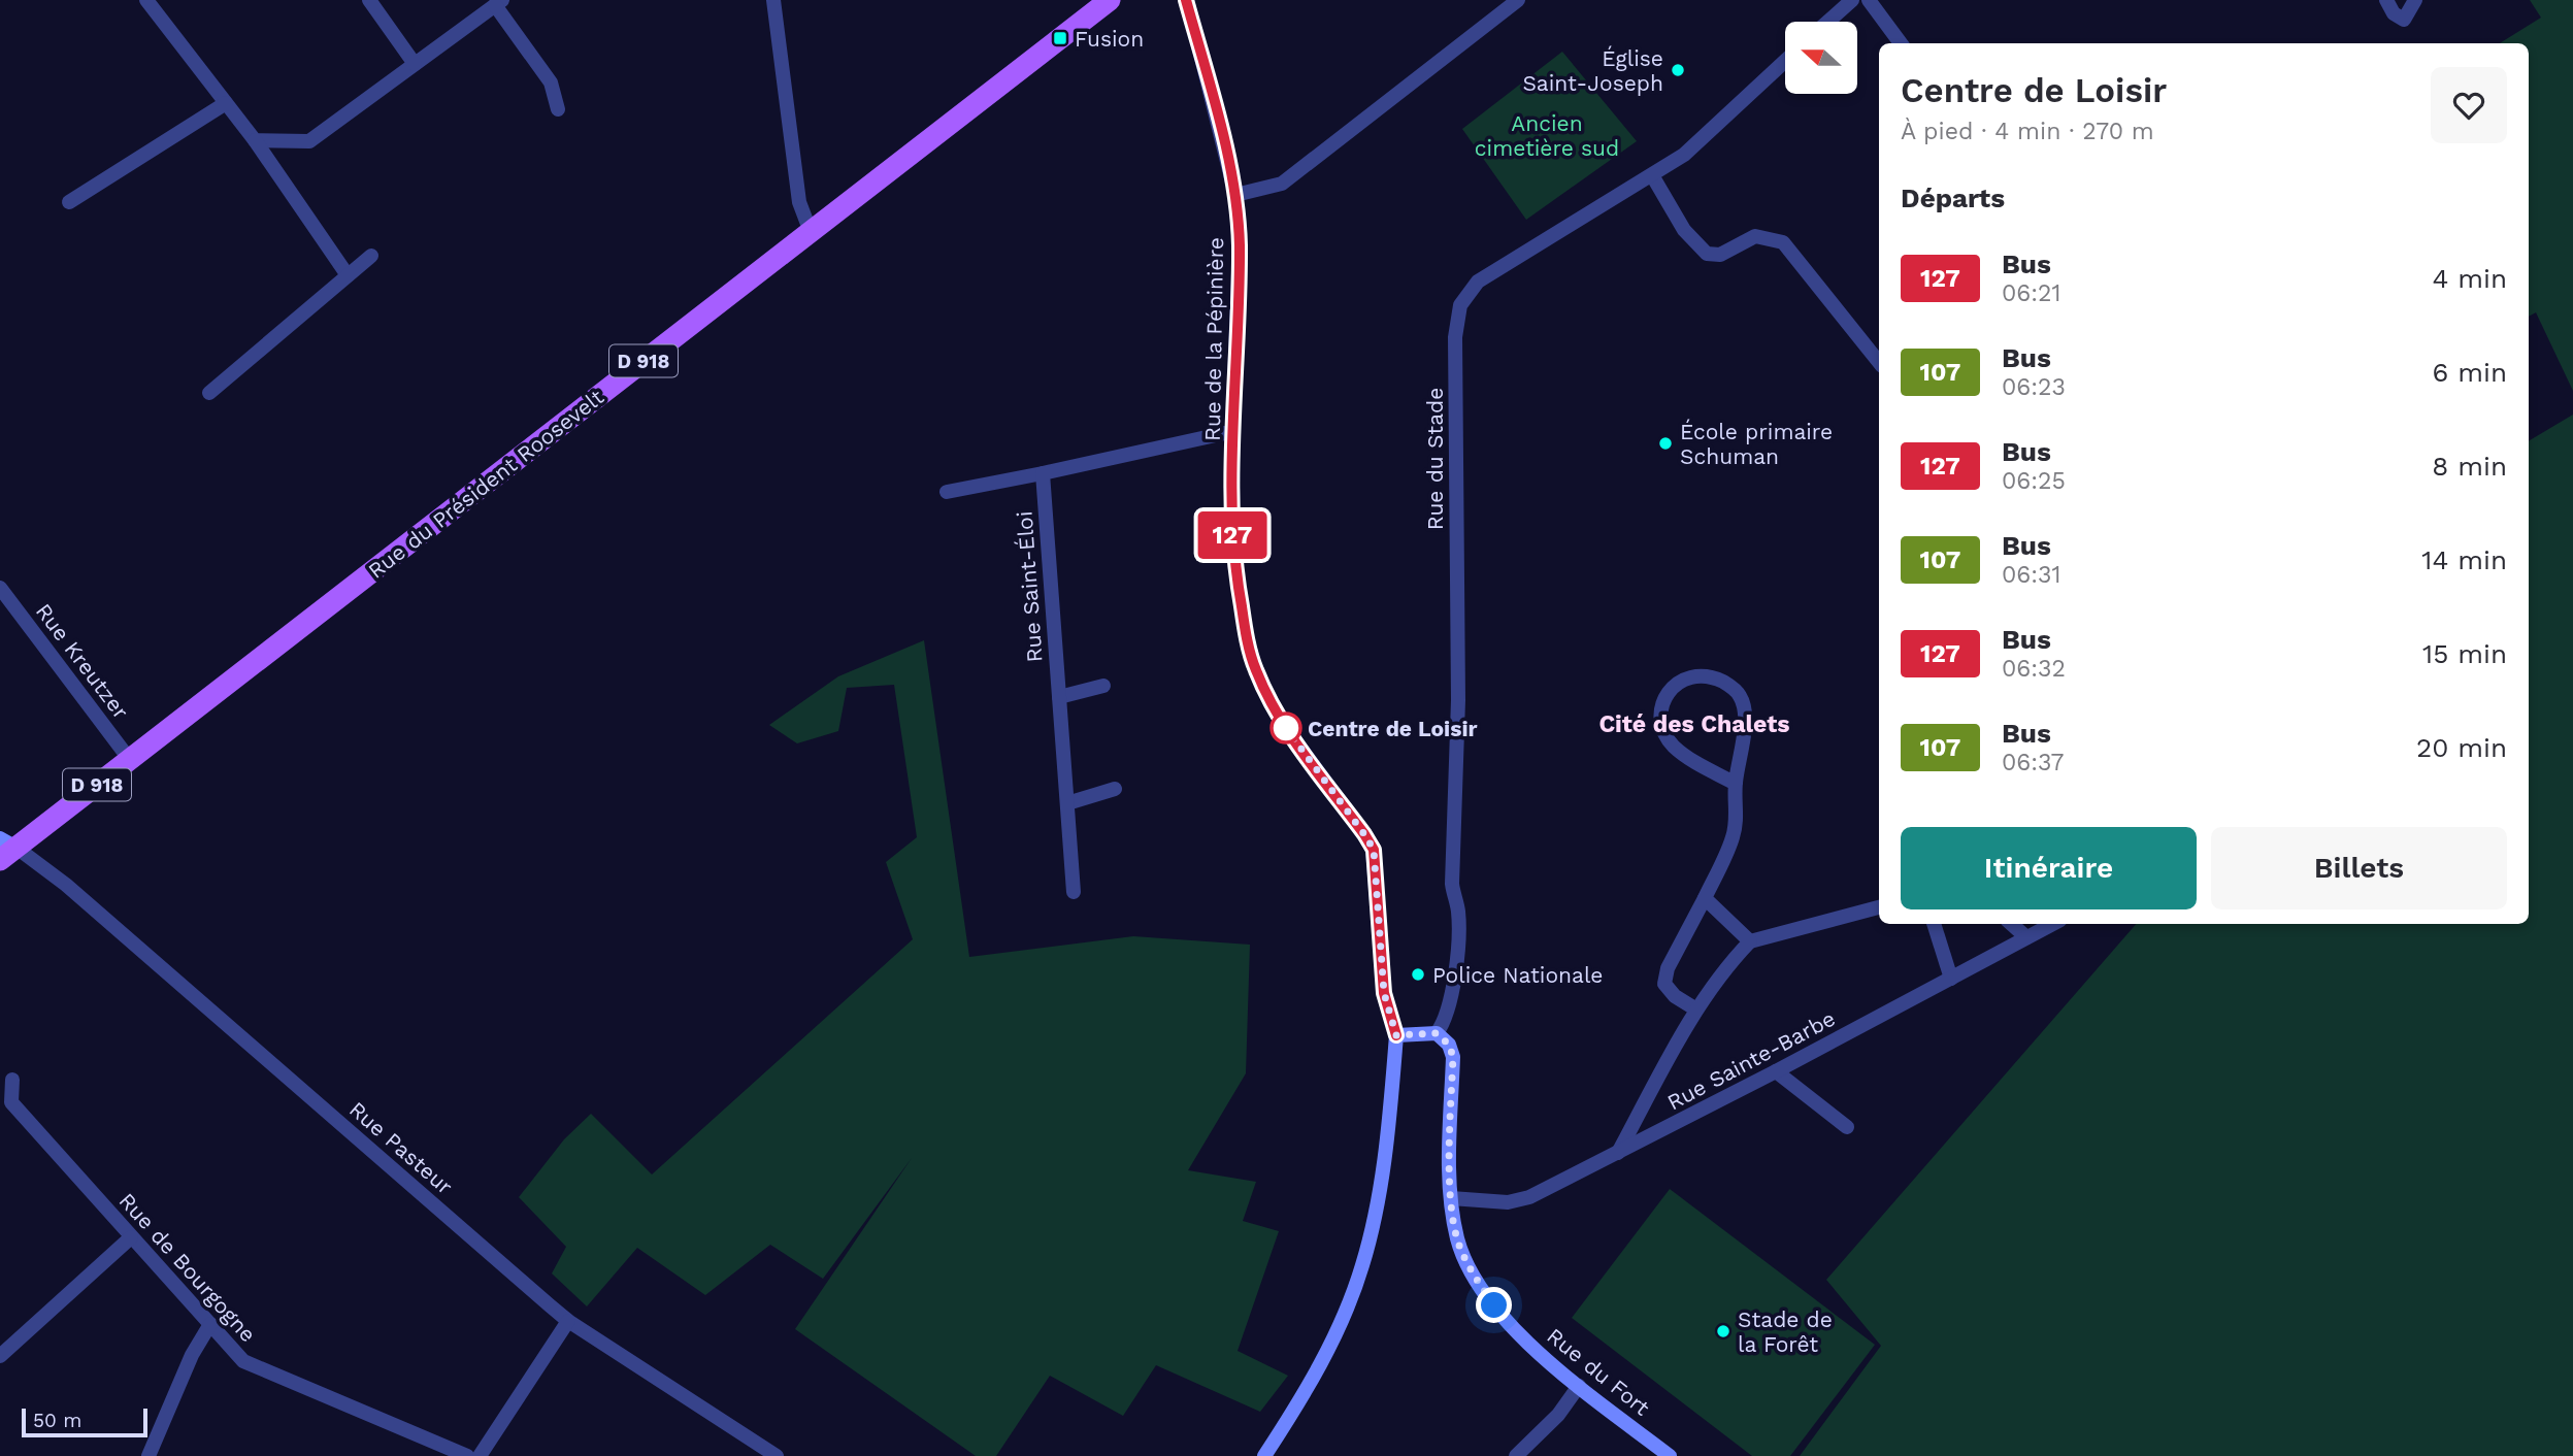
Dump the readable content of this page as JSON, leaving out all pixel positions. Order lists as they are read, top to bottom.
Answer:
{
  "streets": {
    "main road": ["D 918", "Rue du Président Roosevelt"],
    "street": [
      "Rue de la Pépinière",
      "Rue du Stade",
      "Rue Saint-Éloi",
      "Rue Kreutzer",
      "Rue Sainte-Barbe",
      "Rue Pasteur",
      "Rue de Bourgogne",
      "Rue du Fort"
    ]
  },
  "crossings": [
    ["Rue de la Pépinière", "Rue Saint-Éloi"],
    ["Rue du Stade", "Rue du Fort"],
    ["Rue du Président Roosevelt", "Rue Kreutzer"],
    ["Rue du Président Roosevelt", "Rue Pasteur"],
    ["Rue Sainte-Barbe", "Rue du Fort"]
  ],
  "districts": ["Cité des Chalets"],
  "parks": ["Ancien cimetière sud"],
  "places": {
    "transit": ["Fusion"],
    "other": [
      "Église Saint-Joseph",
      "École primaire Schuman",
      "Centre de Loisir",
      "Police Nationale",
      "Stade de la Forêt"
    ]
  },
  "lines": ["bus line 127"],
  "scale_bar": "50 m",
  "north": "left",
  "page": {
    "on_map": "127",
    "heading": [
      ["Centre de Loisir", "À pied · 4 min · 270 m"],
      "Départs"
    ],
    "list": [
      {
        "mark": "127",
        "name": "Bus",
        "note": "06:21",
        "value": "4 min"
      },
      {
        "mark": "107",
        "name": "Bus",
        "note": "06:23",
        "value": "6 min"
      },
      {
        "mark": "127",
        "name": "Bus",
        "note": "06:25",
        "value": "8 min"
      },
      {
        "mark": "107",
        "name": "Bus",
        "note": "06:31",
        "value": "14 min"
      },
      {
        "mark": "127",
        "name": "Bus",
        "note": "06:32",
        "value": "15 min"
      },
      {
        "mark": "107",
        "name": "Bus",
        "note": "06:37",
        "value": "20 min"
      }
    ],
    "buttons": ["Itinéraire", "Billets"],
    "scale": "50 m"
  }
}
